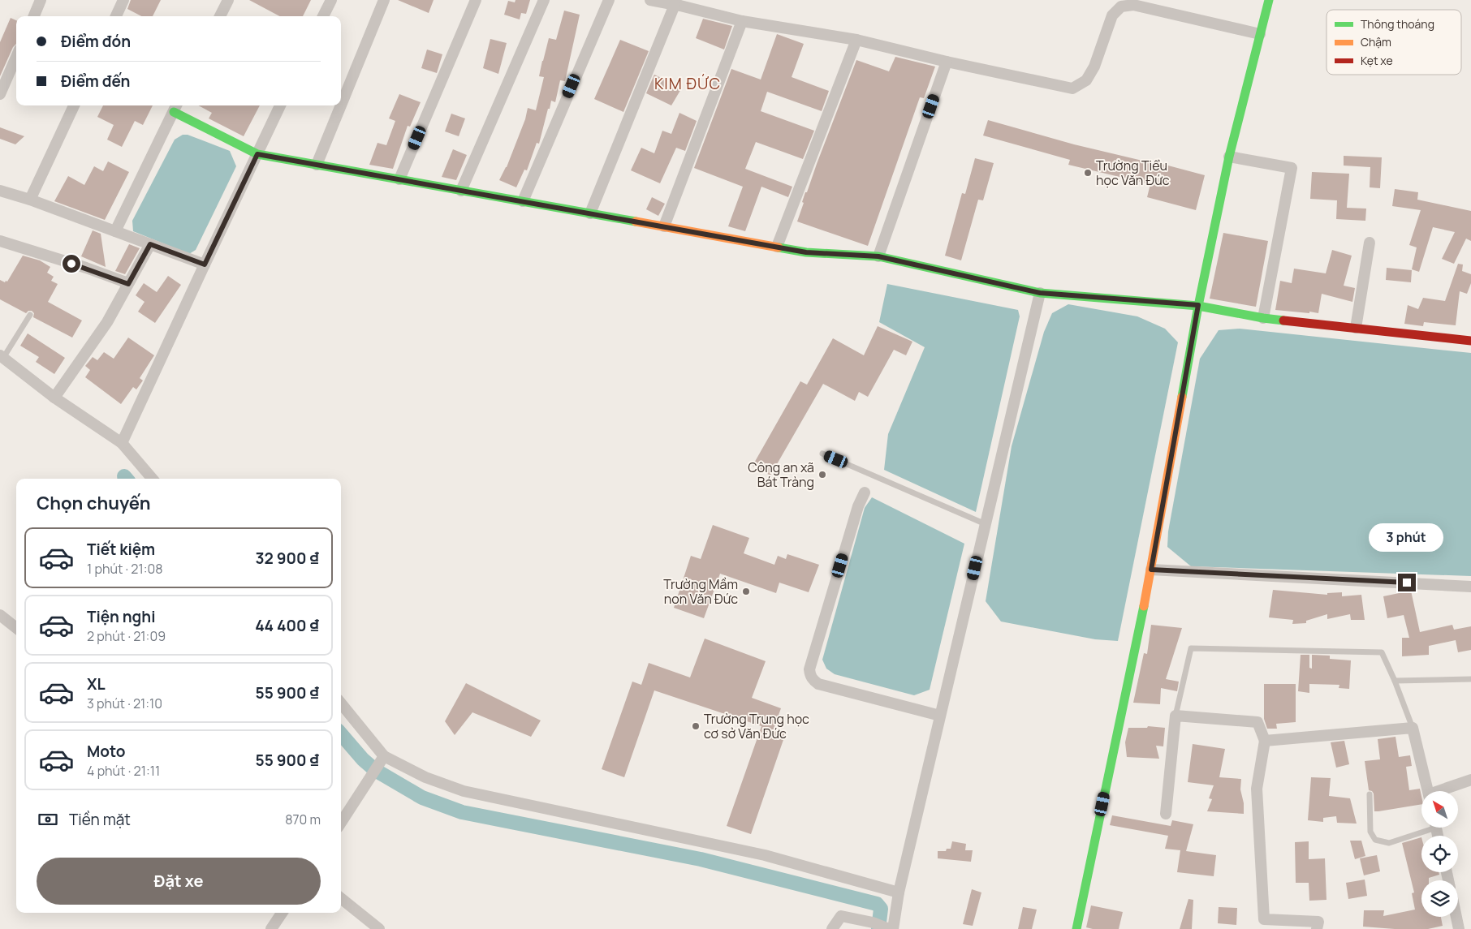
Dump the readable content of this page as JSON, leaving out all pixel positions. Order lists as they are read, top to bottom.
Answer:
{
  "districts": ["KIM ĐỨC"],
  "places": [
    "Trường Tiểu học Văn Đức",
    "Công an xã Bát Tràng",
    "Trường Mầm non Văn Đức",
    "Trường Trung học cơ sở Văn Đức"
  ],
  "legend": ["Thông thoáng", "Chậm", "Kẹt xe"],
  "north": "top left",
  "page": {
    "banner": ["Điểm đón", "Điểm đến"],
    "heading": "Chọn chuyến",
    "bubble": "3 phút",
    "list": [
      {
        "name": "Tiết kiệm",
        "note": "1 phút · 21:08",
        "value": "32 900 ₫"
      },
      {
        "name": "Tiện nghi",
        "note": "2 phút · 21:09",
        "value": "44 400 ₫"
      },
      {
        "name": "XL",
        "note": "3 phút · 21:10",
        "value": "55 900 ₫"
      },
      {
        "name": "Moto",
        "note": "4 phút · 21:11",
        "value": "55 900 ₫"
      }
    ],
    "pay": ["Tiền mặt", "870 m"],
    "buttons": "Đặt xe"
  }
}
